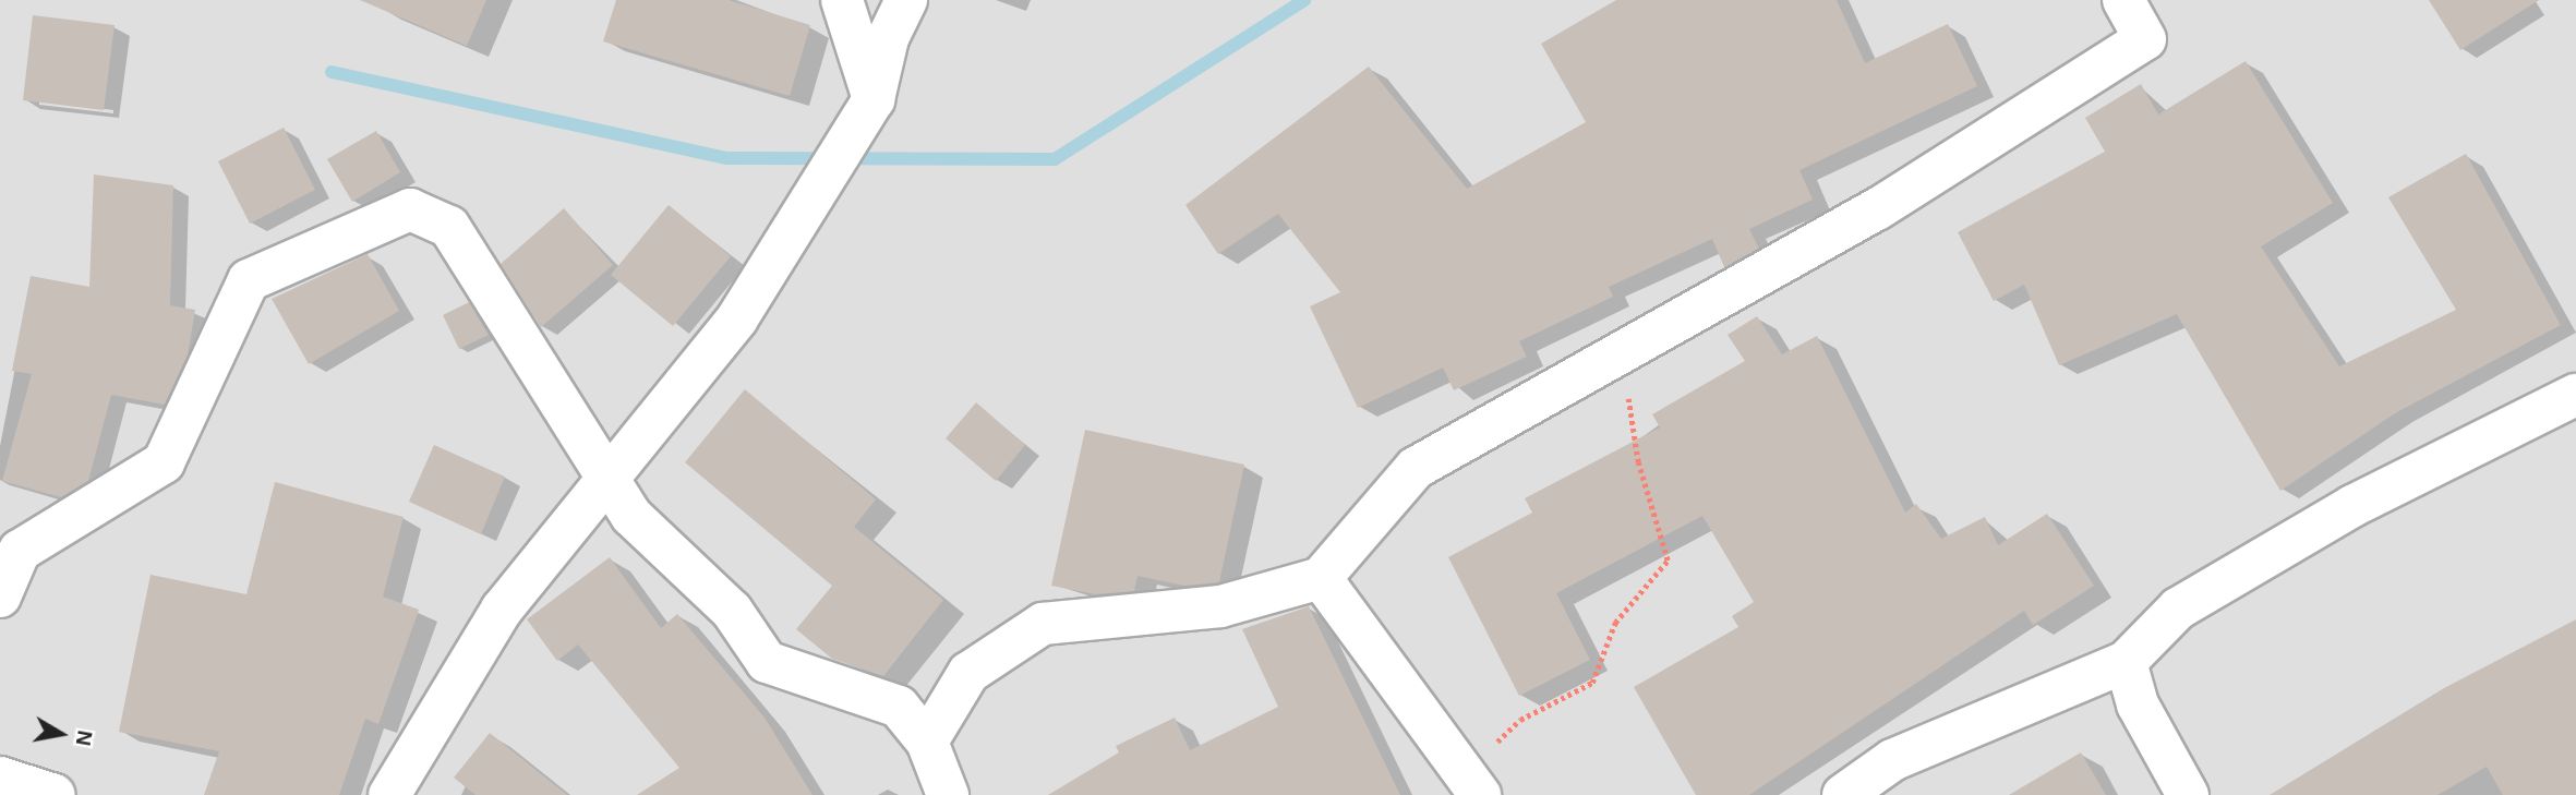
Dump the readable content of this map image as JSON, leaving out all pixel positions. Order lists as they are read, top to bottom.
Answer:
{
  "north": "right"
}
